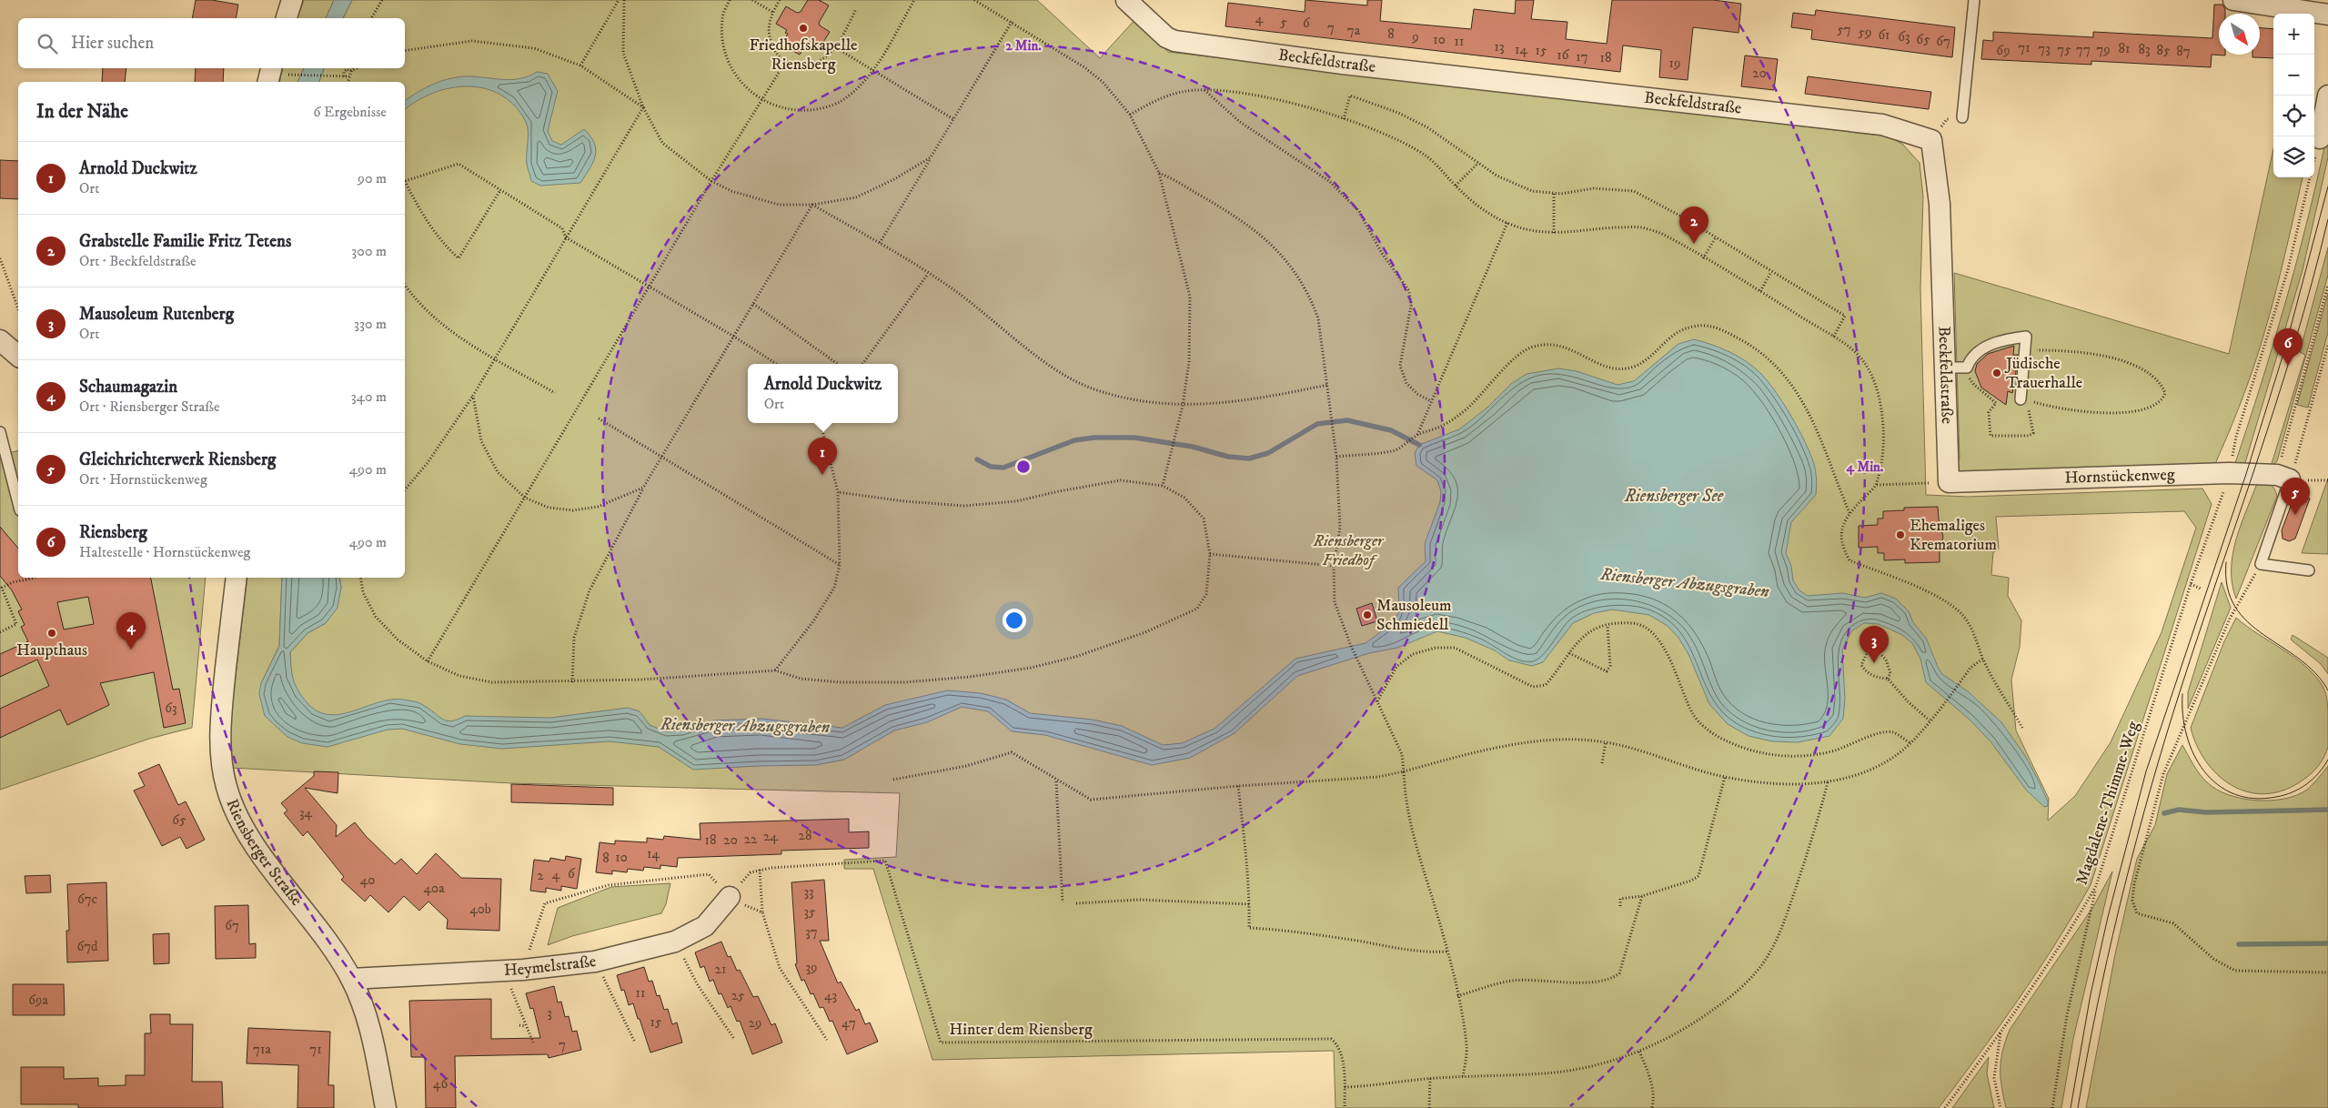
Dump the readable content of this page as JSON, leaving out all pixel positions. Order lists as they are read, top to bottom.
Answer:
{
  "streets": {
    "street": [
      "Beckfeldstraße",
      "Hornstückenweg",
      "Riensberger Straße",
      "Heymelstraße"
    ],
    "path": ["Magdalene-Thimme-Weg", "Hinter dem Riensberg"]
  },
  "crossings": [
    ["Beckfeldstraße", "Hornstückenweg"],
    ["Hornstückenweg", "Magdalene-Thimme-Weg"],
    ["Riensberger Straße", "Heymelstraße"]
  ],
  "water": ["Riensberger See", "Riensberger Abzugsgraben"],
  "parks": ["Riensberger Friedhof"],
  "places": [
    "Friedhofskapelle Riensberg",
    "Jüdische Trauerhalle",
    "Ehemaliges Krematorium",
    "Mausoleum Schmiedell",
    "Haupthaus"
  ],
  "house_numbers": [
    "4",
    "5",
    "6",
    "7",
    "57",
    "7a",
    "59",
    "8",
    "61",
    "9",
    "63",
    "10",
    "65",
    "11",
    "67",
    "13",
    "71",
    "73",
    "81",
    "14",
    "75",
    "77",
    "79",
    "83",
    "15",
    "69",
    "85",
    "87",
    "16",
    "17",
    "18",
    "19",
    "20",
    "63",
    "34",
    "65",
    "28",
    "24",
    "22",
    "18",
    "20",
    "14",
    "10",
    "8",
    "6",
    "4",
    "2",
    "40",
    "40a",
    "33",
    "67c",
    "40b",
    "35",
    "67",
    "37",
    "67d",
    "39",
    "21",
    "11",
    "25",
    "43",
    "69a",
    "3",
    "15",
    "29",
    "47",
    "7",
    "71a",
    "71",
    "46"
  ],
  "north": "bottom right",
  "page": {
    "map_buttons": ["+", "−"],
    "search": "Hier suchen",
    "heading": ["In der Nähe", "6 Ergebnisse"],
    "list": [
      {
        "mark": "1",
        "name": "Arnold Duckwitz",
        "note": "Ort",
        "value": "90 m"
      },
      {
        "mark": "2",
        "name": "Grabstelle Familie Fritz Tetens",
        "note": "Ort · Beckfeldstraße",
        "value": "300 m"
      },
      {
        "mark": "3",
        "name": "Mausoleum Rutenberg",
        "note": "Ort",
        "value": "330 m"
      },
      {
        "mark": "4",
        "name": "Schaumagazin",
        "note": "Ort · Riensberger Straße",
        "value": "340 m"
      },
      {
        "mark": "5",
        "name": "Gleichrichterwerk Riensberg",
        "note": "Ort · Hornstückenweg",
        "value": "490 m"
      },
      {
        "mark": "6",
        "name": "Riensberg",
        "note": "Haltestelle · Hornstückenweg",
        "value": "490 m"
      }
    ],
    "pins": [
      "2",
      "6",
      "1",
      "5",
      "4",
      "3"
    ],
    "popup": ["Arnold Duckwitz", "Ort"]
  },
  "rings": ["2 Min.", "4 Min."]
}
